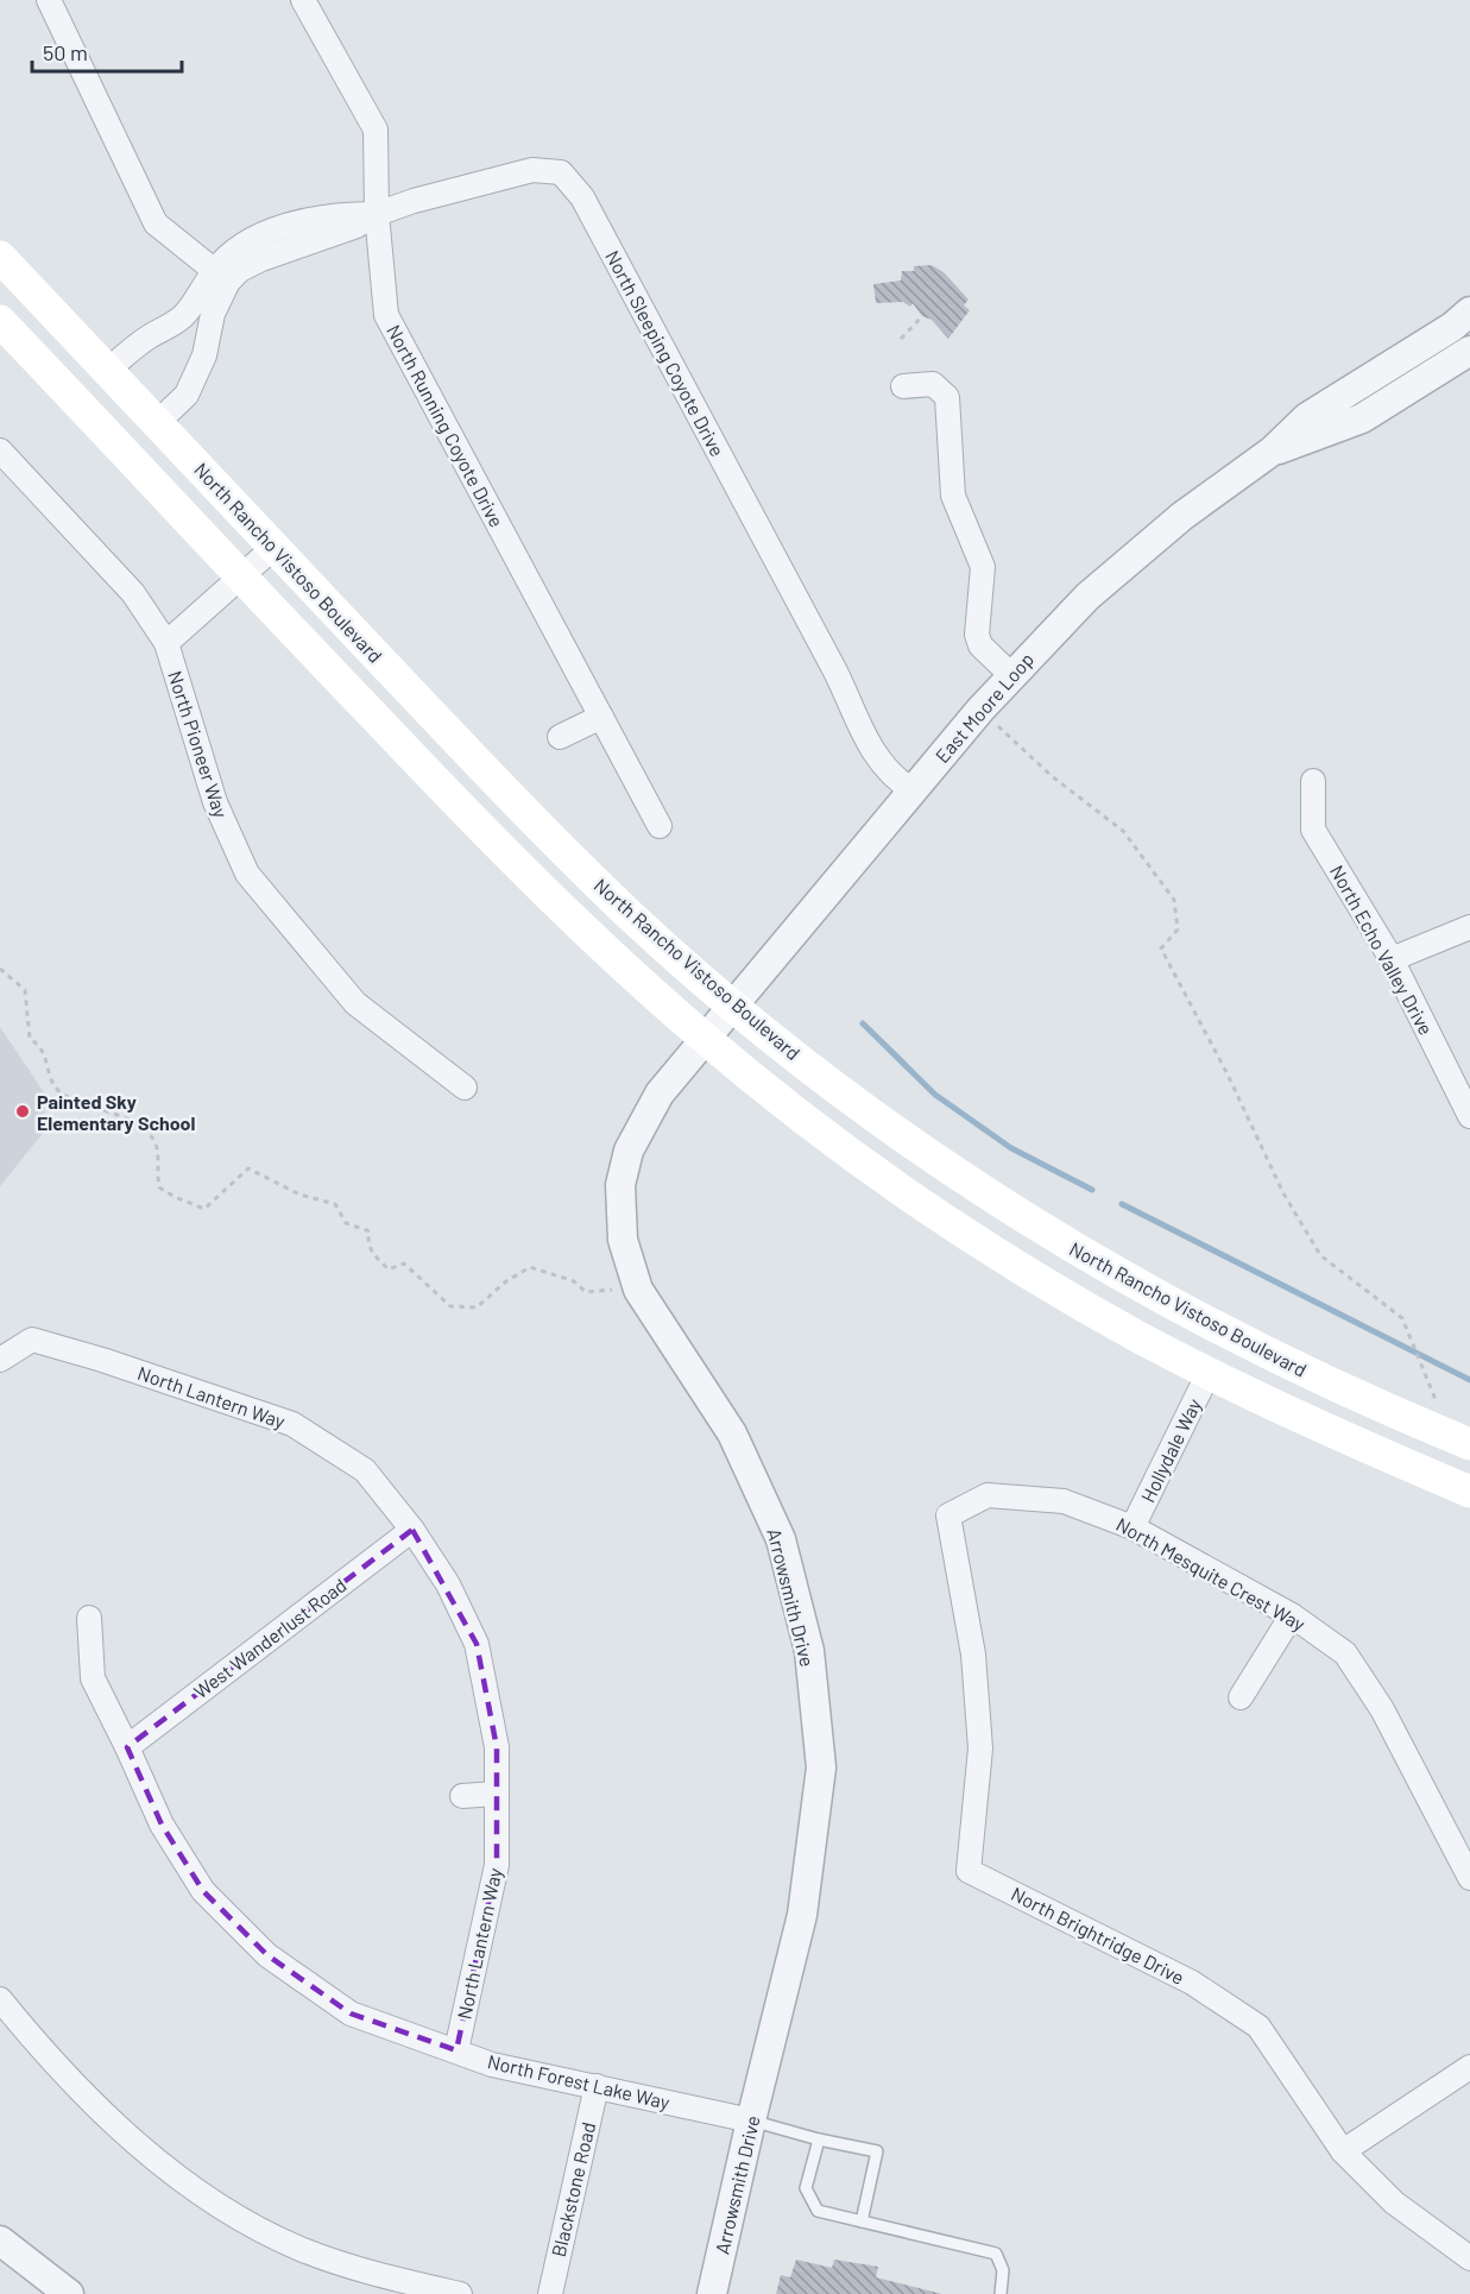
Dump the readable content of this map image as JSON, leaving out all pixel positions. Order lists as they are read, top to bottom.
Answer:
{
  "streets": {
    "main road": ["North Rancho Vistoso Boulevard"],
    "street": [
      "North Sleeping Coyote Drive",
      "North Running Coyote Drive",
      "East Moore Loop",
      "North Pioneer Way",
      "North Echo Valley Drive",
      "North Lantern Way",
      "Hollydale Way",
      "North Mesquite Crest Way",
      "Arrowsmith Drive",
      "West Wanderlust Road",
      "North Brightridge Drive",
      "North Forest Lake Way",
      "Blackstone Road"
    ]
  },
  "crossings": [
    ["North Sleeping Coyote Drive", "North Running Coyote Drive"],
    ["North Sleeping Coyote Drive", "North Rancho Vistoso Boulevard"],
    ["North Sleeping Coyote Drive", "East Moore Loop"],
    ["North Rancho Vistoso Boulevard", "East Moore Loop"],
    ["North Rancho Vistoso Boulevard", "Arrowsmith Drive"],
    ["East Moore Loop", "Arrowsmith Drive"],
    ["North Lantern Way", "West Wanderlust Road"],
    ["North Lantern Way", "North Forest Lake Way"],
    ["Hollydale Way", "North Mesquite Crest Way"],
    ["North Mesquite Crest Way", "North Brightridge Drive"],
    ["Arrowsmith Drive", "North Forest Lake Way"],
    ["West Wanderlust Road", "North Forest Lake Way"],
    ["North Forest Lake Way", "Blackstone Road"]
  ],
  "places": ["Painted Sky Elementary School"],
  "scale_bar": "50 m"
}
